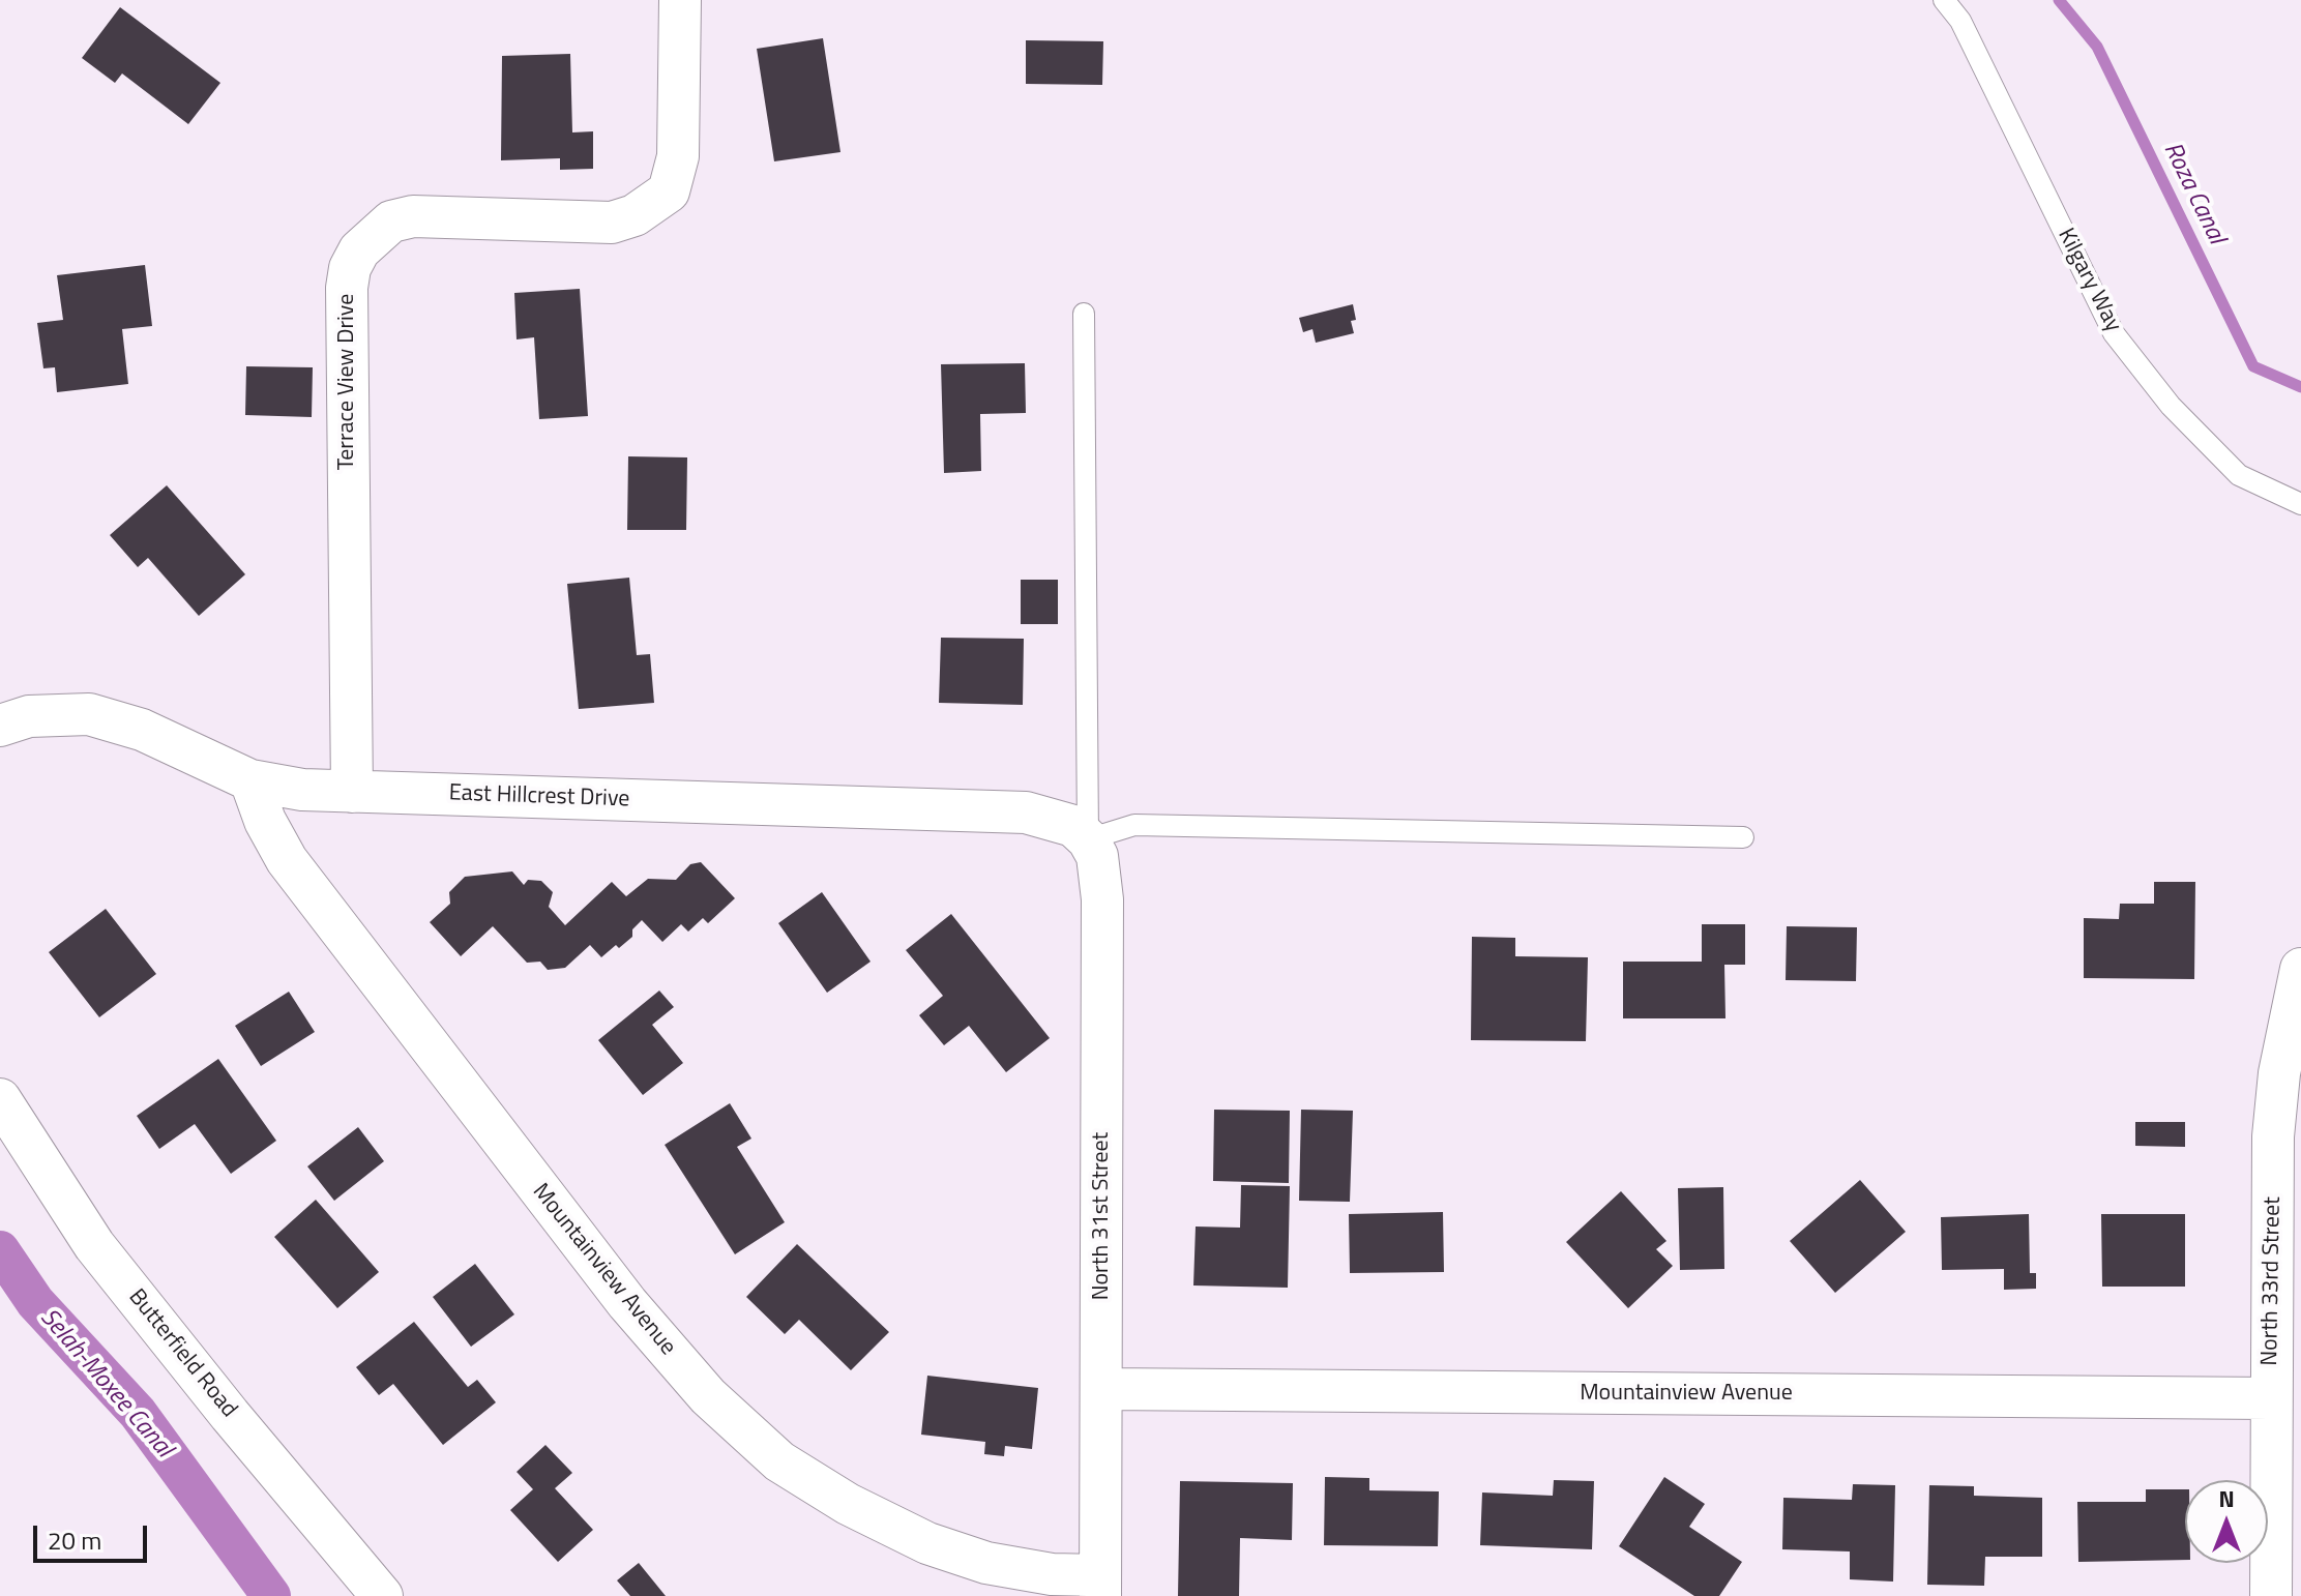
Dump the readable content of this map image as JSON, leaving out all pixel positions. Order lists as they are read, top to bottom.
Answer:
{
  "streets": {
    "street": [
      "Terrace View Drive",
      "East Hillcrest Drive",
      "North 31st Street",
      "Mountainview Avenue",
      "North 33rd Street",
      "Butterfield Road"
    ],
    "lane": ["Kilgary Way"]
  },
  "crossings": [
    ["Terrace View Drive", "East Hillcrest Drive"],
    ["East Hillcrest Drive", "North 31st Street"],
    ["East Hillcrest Drive", "Mountainview Avenue"],
    ["North 31st Street", "Mountainview Avenue"],
    ["Mountainview Avenue", "North 33rd Street"]
  ],
  "water": ["Roza Canal", "Selah-Moxee Canal"],
  "scale_bar": "20 m",
  "north": "top"
}
